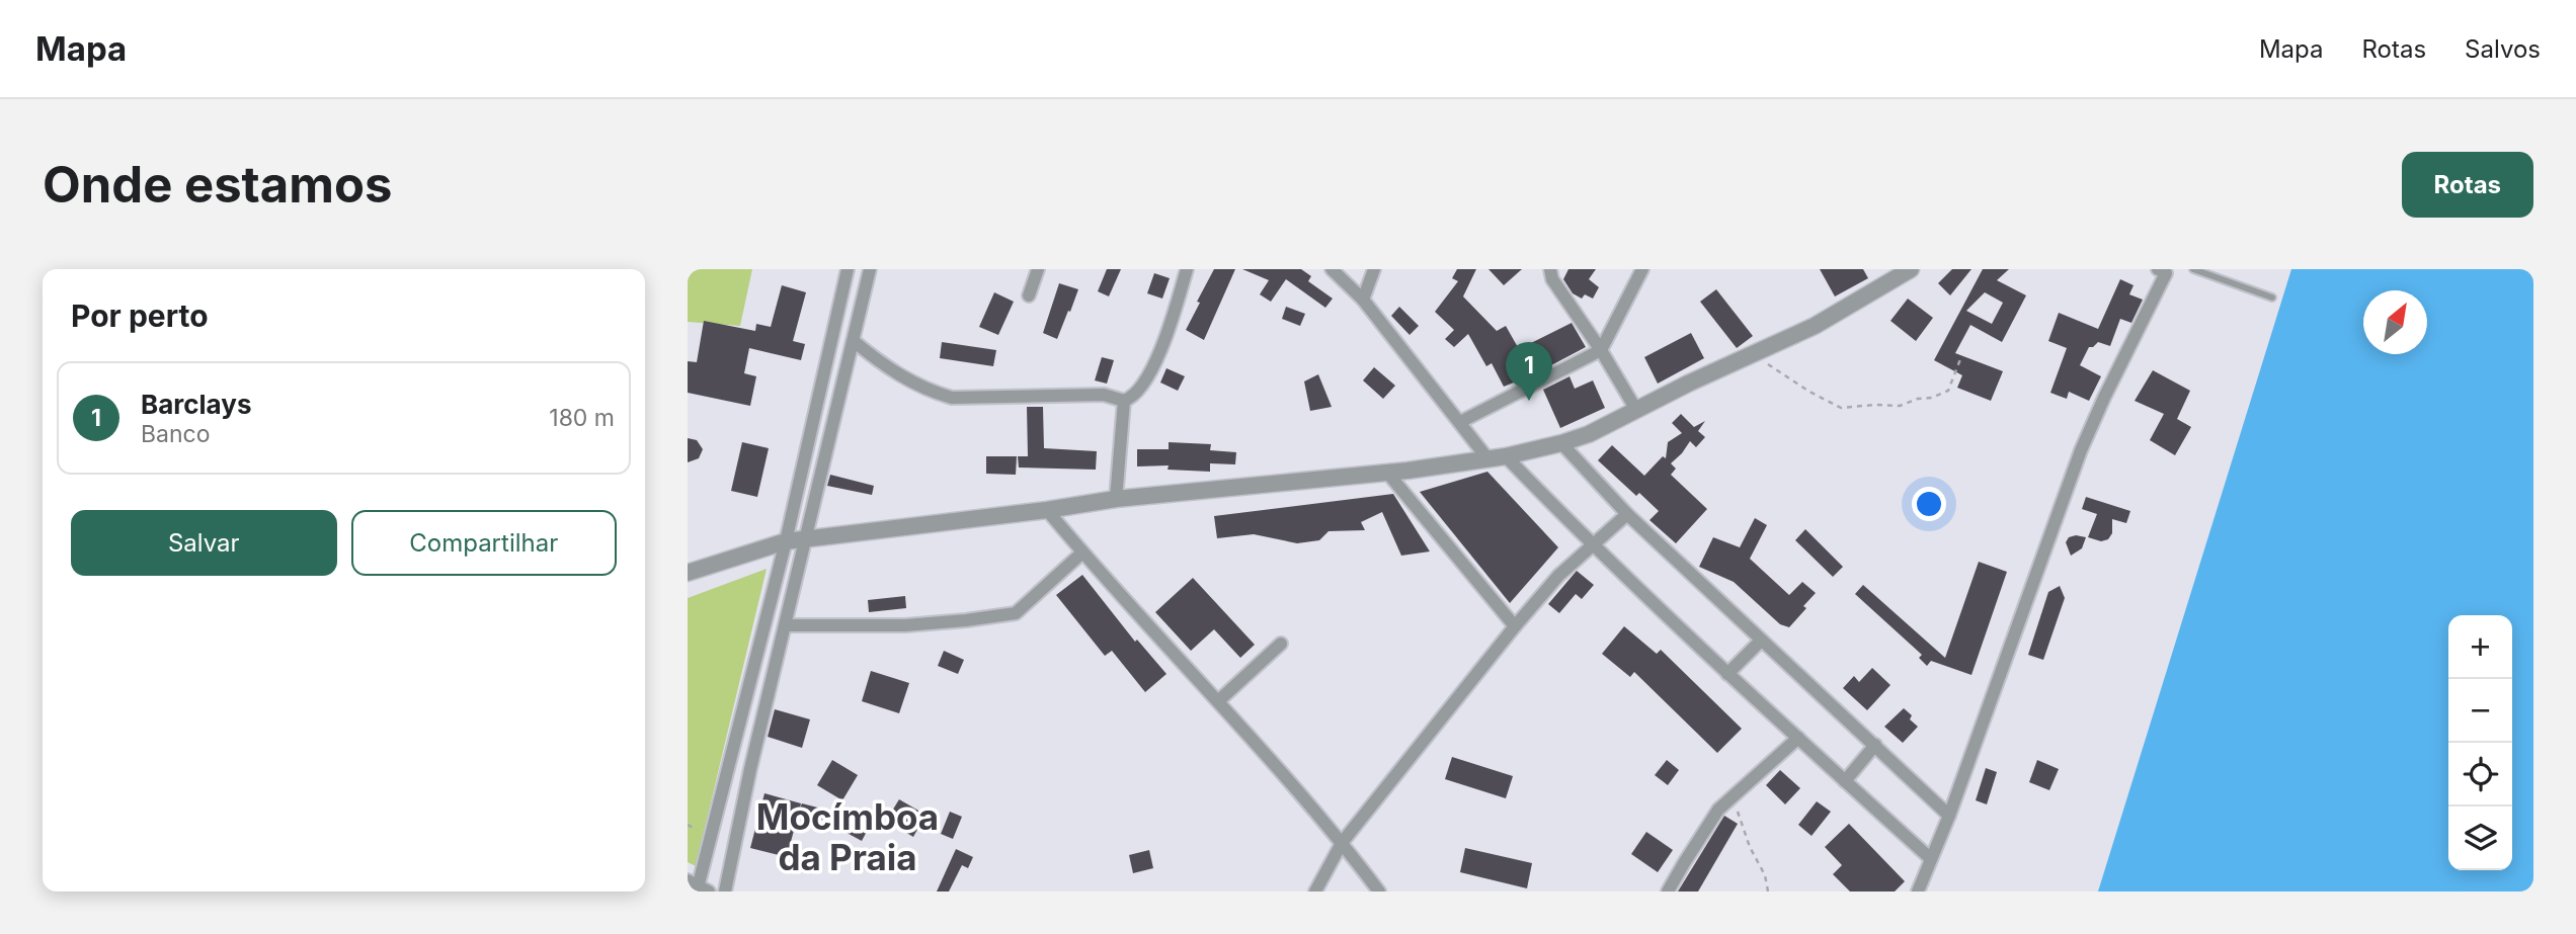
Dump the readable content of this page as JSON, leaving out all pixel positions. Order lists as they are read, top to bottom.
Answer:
{
  "districts": ["Mocímboa da Praia"],
  "north": "top right",
  "page": {
    "header": "Mapa",
    "nav": ["Mapa", "Rotas", "Salvos"],
    "buttons": [
      "Rotas",
      ["Salvar", "Compartilhar"]
    ],
    "title": "Onde estamos",
    "heading": "Por perto",
    "pins": "1",
    "list": [
      {
        "mark": "1",
        "name": "Barclays",
        "note": "Banco",
        "value": "180 m"
      }
    ],
    "map_buttons": ["+", "−"]
  }
}
